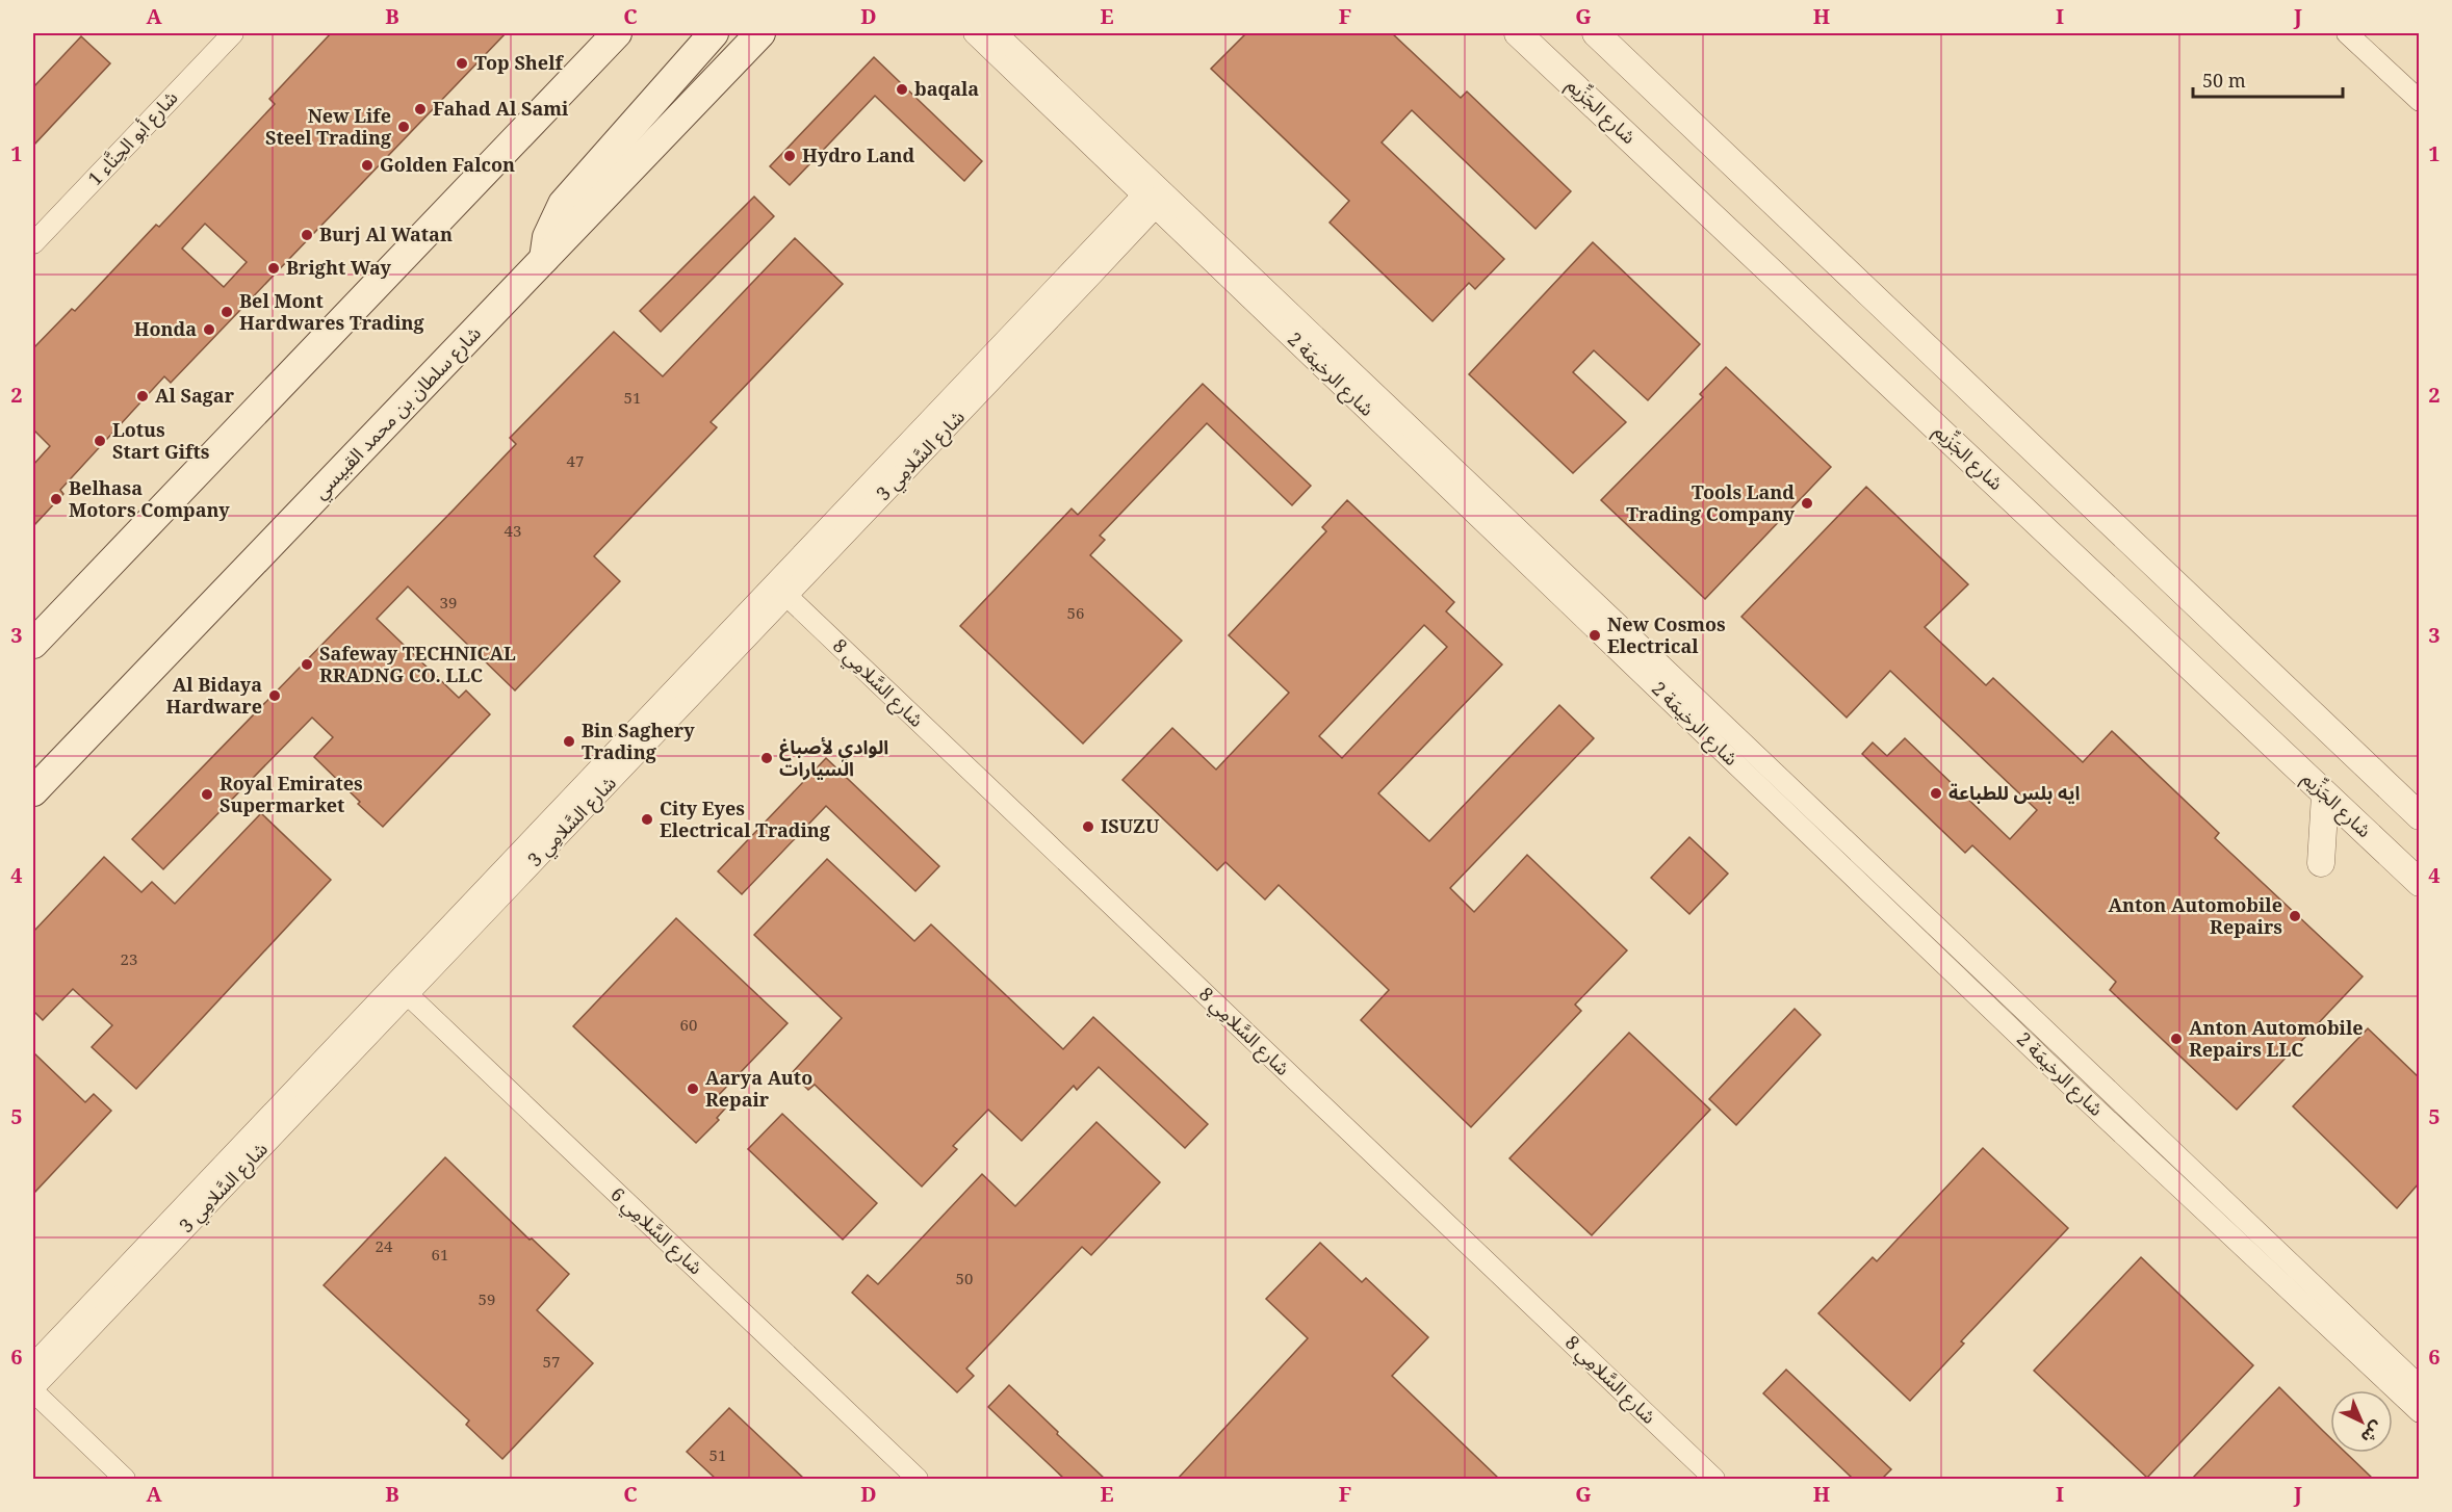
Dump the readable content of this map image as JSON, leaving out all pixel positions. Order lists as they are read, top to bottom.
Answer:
{
  "streets": {
    "main road": ["شارع سلطان بن محمد القبيسي"],
    "street": [
      "شارع الجَزِّيم",
      "شارع أبو الحِنَّاء 1",
      "شارع الرخيمَة 2",
      "شارع السَّلامِي 3",
      "شارع السَّلامِي 8",
      "شارع السَّلامِي 6"
    ]
  },
  "crossings": [
    ["شارع الرخيمَة 2", "شارع السَّلامِي 3"],
    ["شارع السَّلامِي 3", "شارع السَّلامِي 8"],
    ["شارع السَّلامِي 3", "شارع السَّلامِي 6"]
  ],
  "places": [
    "Top Shelf",
    "baqala",
    "Fahad Al Sami",
    "New Life Steel Trading",
    "Hydro Land",
    "Golden Falcon",
    "Burj Al Watan",
    "Bright Way",
    "Bel Mont Hardwares Trading",
    "Honda",
    "Al Sagar",
    "Lotus Start Gifts",
    "Belhasa Motors Company",
    "Tools Land Trading Company",
    "New Cosmos Electrical",
    "Safeway TECHNICAL RRADNG CO. LLC",
    "Al Bidaya Hardware",
    "Bin Saghery Trading",
    "الوادي لأصباغ السيارات",
    "ايه بلس للطباعة",
    "Royal Emirates Supermarket",
    "City Eyes Electrical Trading",
    "ISUZU",
    "Anton Automobile Repairs",
    "Anton Automobile Repairs LLC",
    "Aarya Auto Repair"
  ],
  "house_numbers": [
    "51",
    "47",
    "43",
    "39",
    "56",
    "23",
    "60",
    "24",
    "61",
    "50",
    "59",
    "57",
    "51"
  ],
  "scale_bar": "50 m",
  "north": "bottom right",
  "grid": {
    "columns": [
      "A",
      "B",
      "C",
      "D",
      "E",
      "F",
      "G",
      "H",
      "I",
      "J"
    ],
    "rows": [
      "1",
      "2",
      "3",
      "4",
      "5",
      "6"
    ]
  }
}
